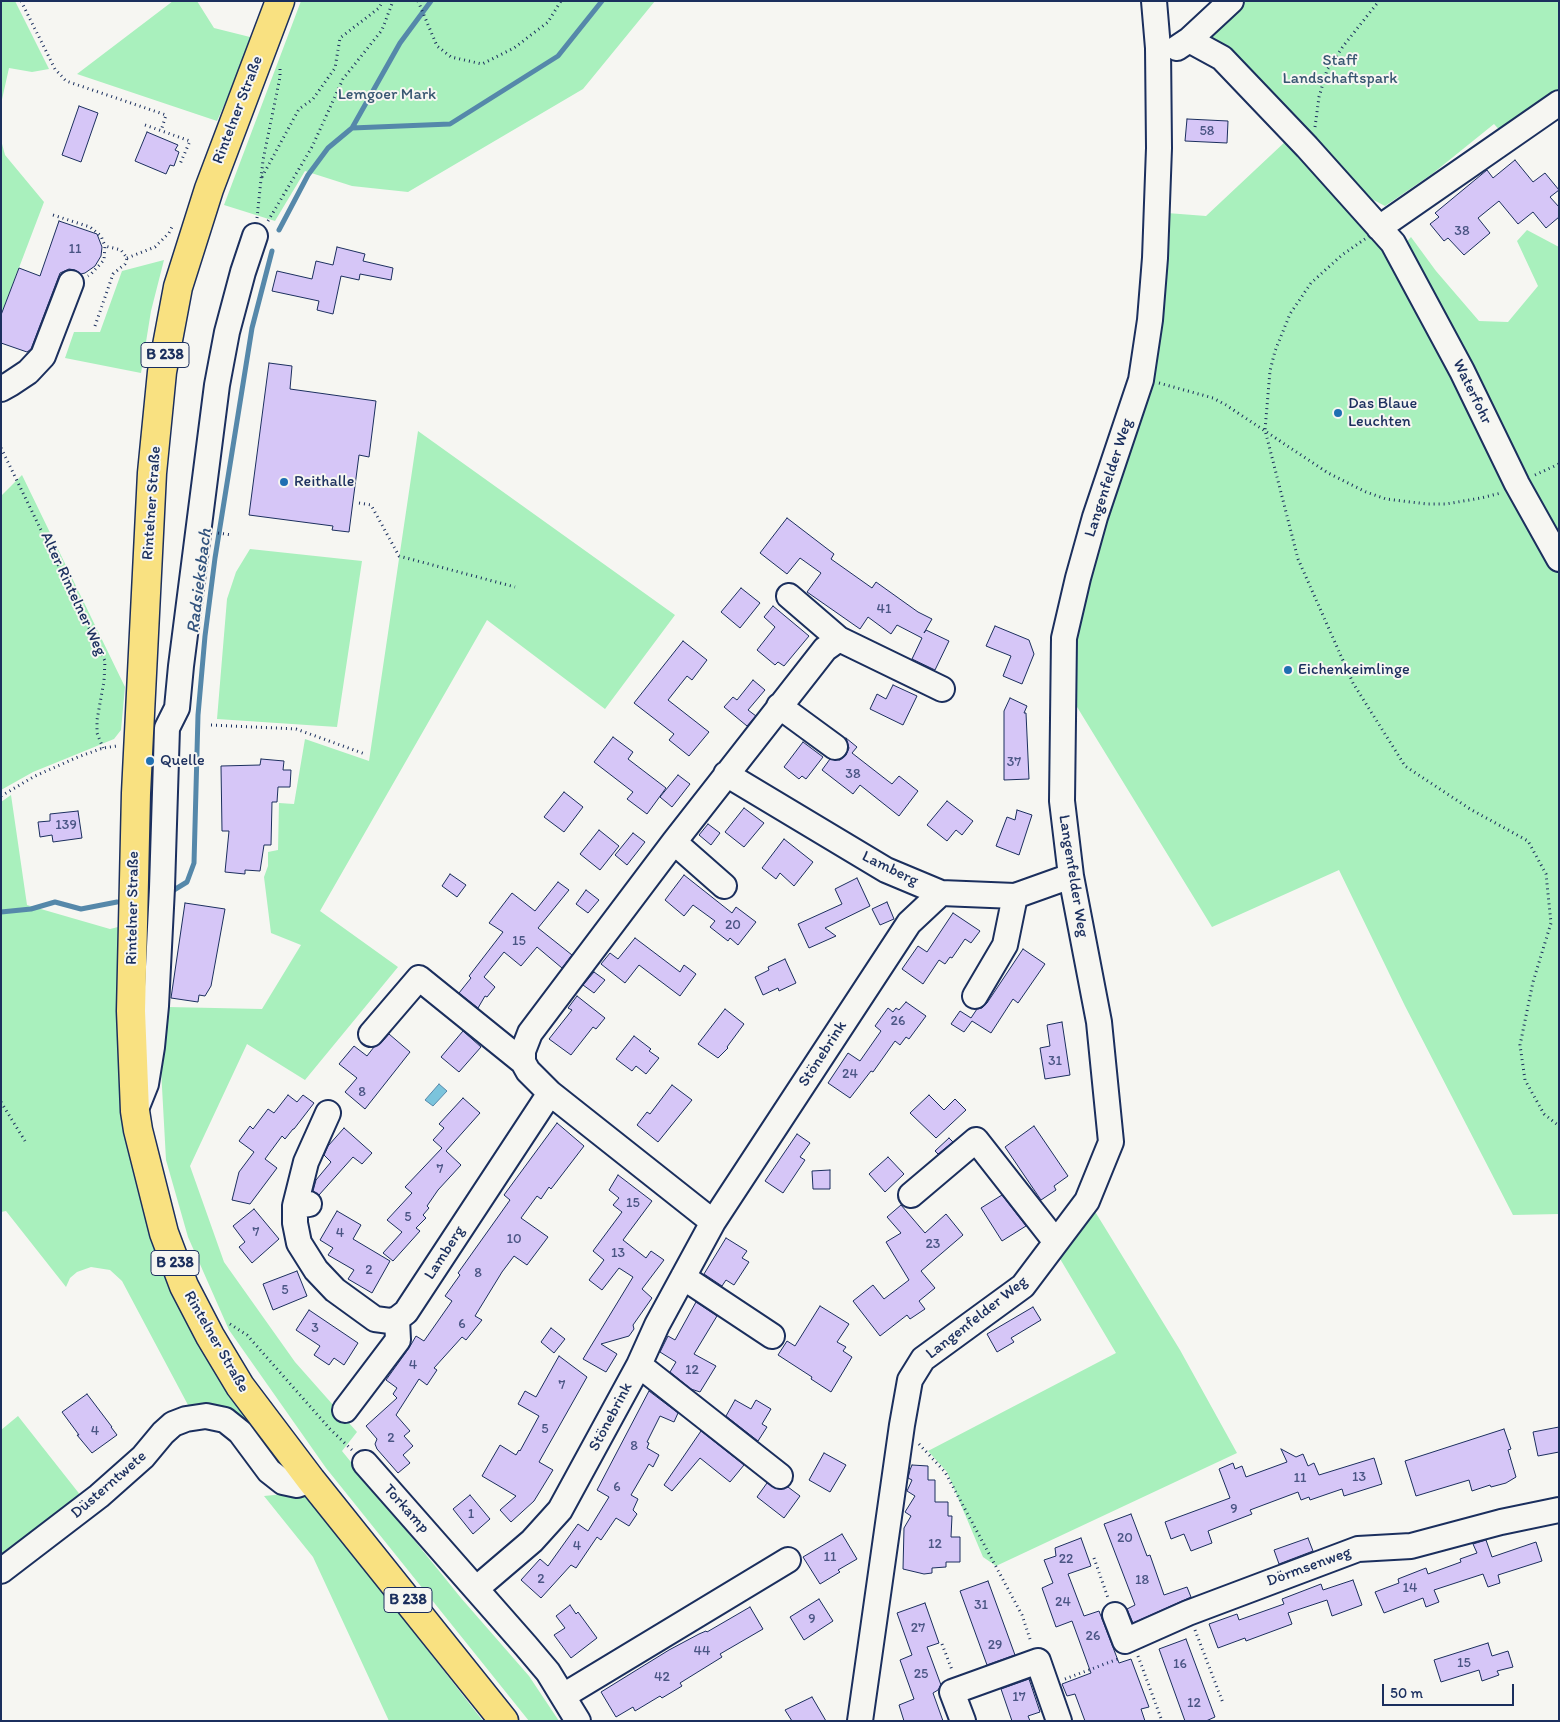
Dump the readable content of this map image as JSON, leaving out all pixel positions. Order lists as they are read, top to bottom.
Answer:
{
  "streets": {
    "main road": ["Rintelner Straße", "B 238"],
    "street": [
      "Waterfohr",
      "Langenfelder Weg",
      "Lamberg",
      "Stönebrink",
      "Düsterntwete",
      "Torkamp",
      "Dörmsenweg"
    ],
    "path": ["Alter Rintelner Weg"]
  },
  "crossings": [
    ["Rintelner Straße", "Düsterntwete"],
    ["Langenfelder Weg", "Lamberg"],
    ["Lamberg", "Stönebrink"],
    ["Stönebrink", "Torkamp"]
  ],
  "water": ["Radsieksbach"],
  "parks": ["Staff Landschaftspark", "Lemgoer Mark"],
  "places": [
    "Das Blaue Leuchten",
    "Reithalle",
    "Eichenkeimlinge",
    "Quelle"
  ],
  "house_numbers": [
    "58",
    "38",
    "11",
    "41",
    "37",
    "38",
    "139",
    "20",
    "15",
    "26",
    "31",
    "24",
    "8",
    "7",
    "15",
    "5",
    "7",
    "4",
    "10",
    "23",
    "13",
    "2",
    "8",
    "5",
    "6",
    "3",
    "4",
    "12",
    "7",
    "5",
    "4",
    "2",
    "8",
    "13",
    "11",
    "6",
    "9",
    "1",
    "20",
    "12",
    "4",
    "11",
    "22",
    "2",
    "18",
    "14",
    "24",
    "31",
    "9",
    "27",
    "26",
    "29",
    "44",
    "15",
    "16",
    "25",
    "42",
    "17",
    "12"
  ],
  "scale_bar": "50 m"
}
